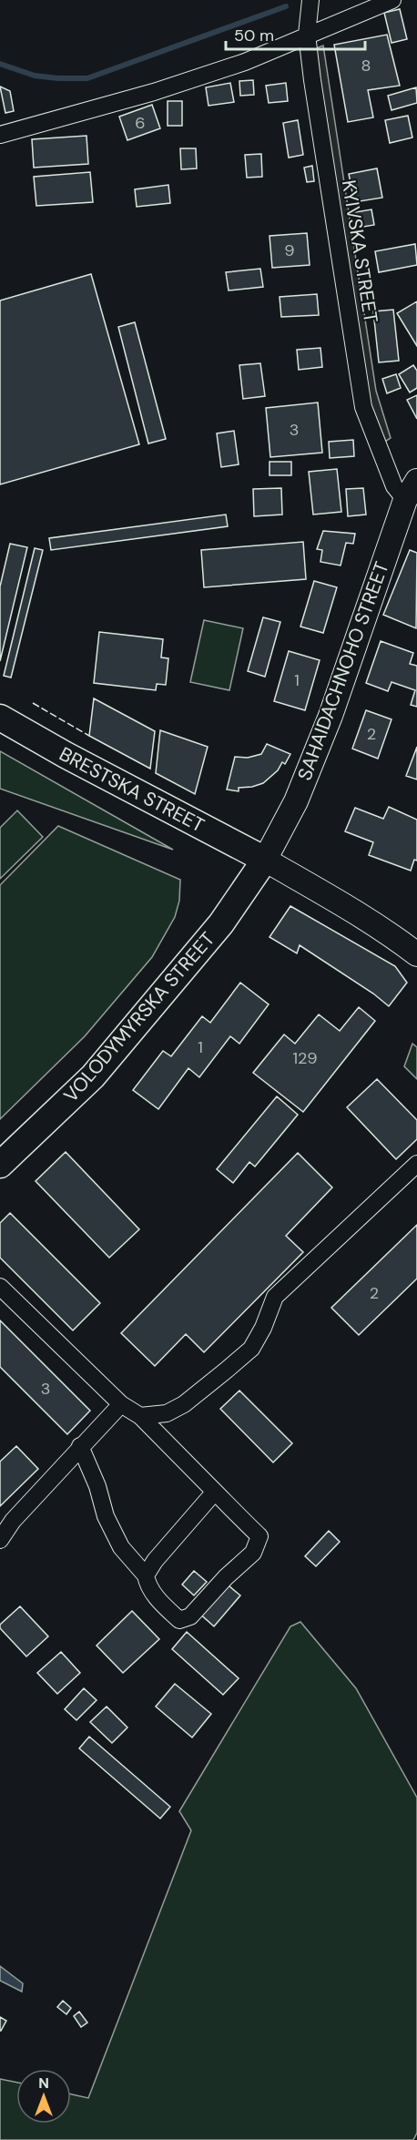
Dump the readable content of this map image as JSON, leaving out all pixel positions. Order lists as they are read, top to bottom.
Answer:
{
  "streets": {
    "main road": ["SAHAIDACHNOHO STREET", "BRESTSKA STREET", "VOLODYMYRSKA STREET"],
    "street": ["KYIVSKA STREET"]
  },
  "crossings": [
    ["KYIVSKA STREET", "SAHAIDACHNOHO STREET"],
    ["SAHAIDACHNOHO STREET", "BRESTSKA STREET"],
    ["SAHAIDACHNOHO STREET", "VOLODYMYRSKA STREET"],
    ["BRESTSKA STREET", "VOLODYMYRSKA STREET"]
  ],
  "house_numbers": [
    "8",
    "6",
    "9",
    "3",
    "1",
    "2",
    "1",
    "129",
    "2",
    "3"
  ],
  "scale_bar": "50 m",
  "north": "top"
}
